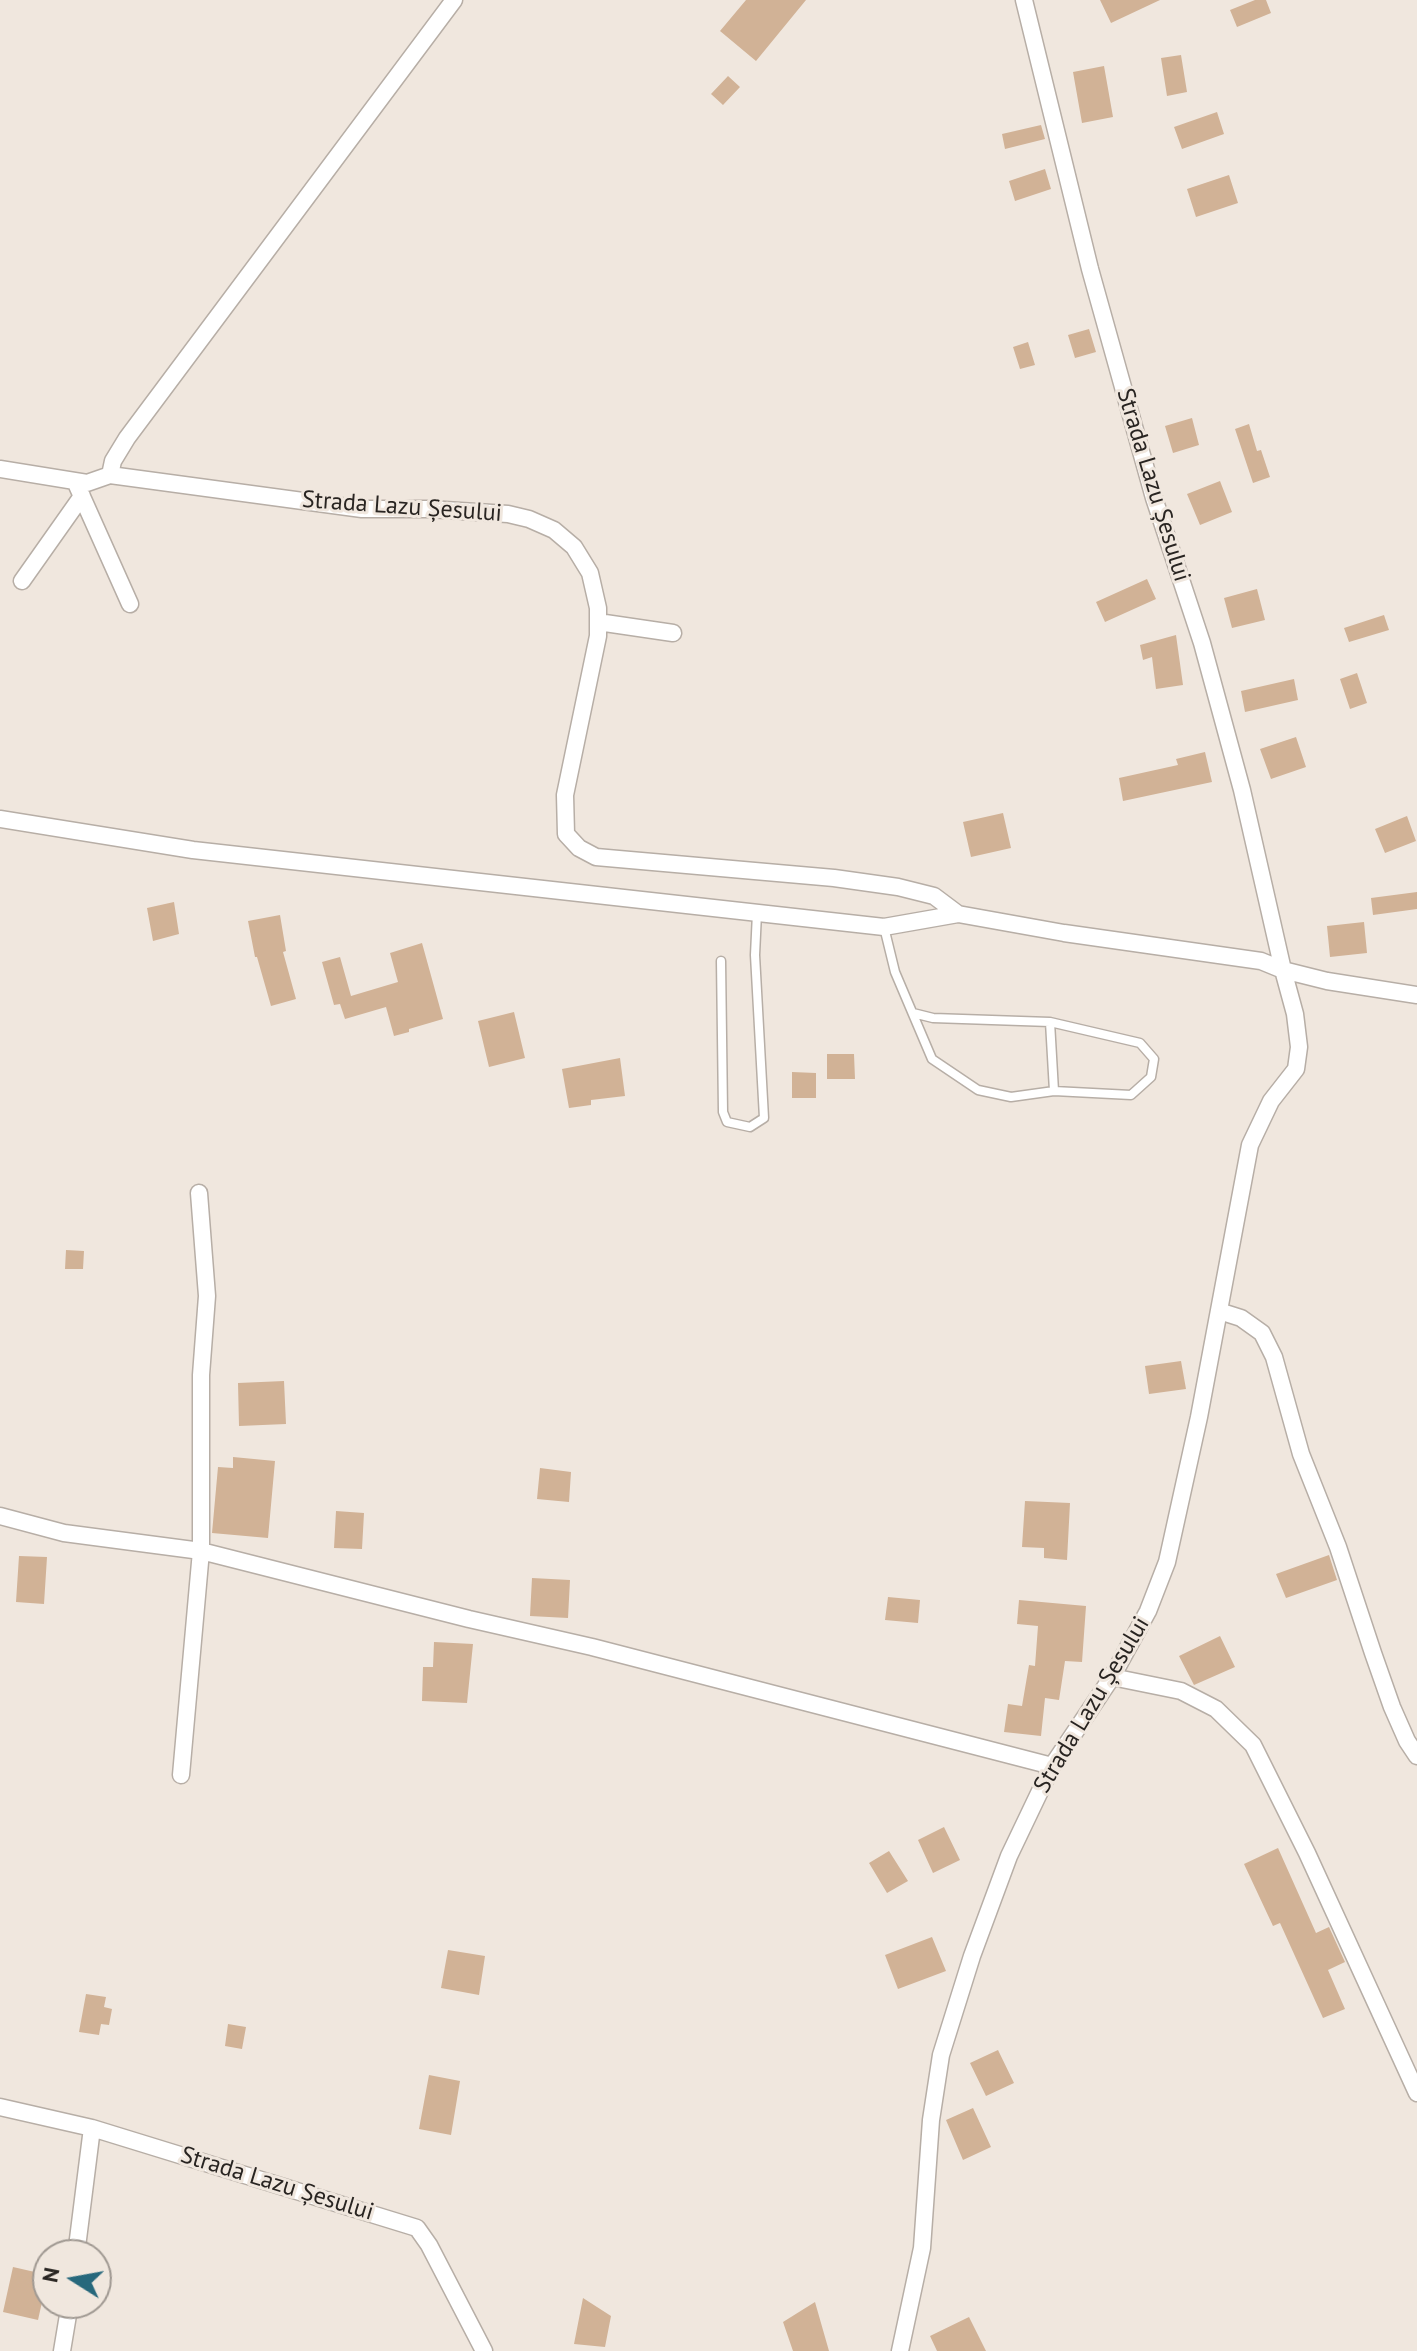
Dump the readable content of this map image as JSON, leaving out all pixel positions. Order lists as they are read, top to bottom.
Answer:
{
  "streets": {
    "street": ["Strada Lazu Șesului"]
  },
  "north": "left"
}
